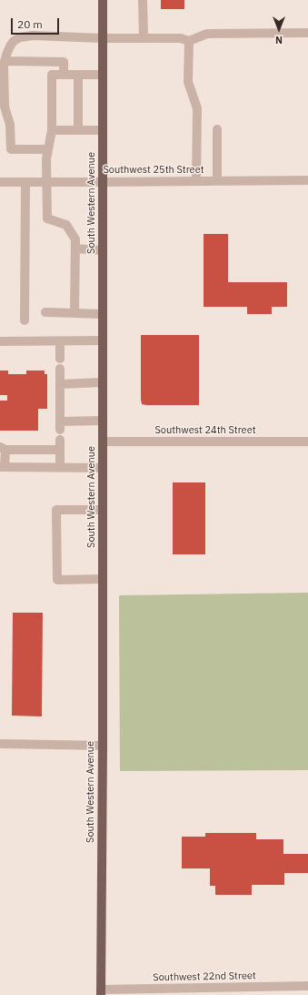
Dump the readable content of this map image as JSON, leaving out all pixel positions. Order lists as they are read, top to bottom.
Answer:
{
  "streets": {
    "main road": ["South Western Avenue"],
    "street": ["Southwest 25th Street", "Southwest 24th Street", "Southwest 22nd Street"]
  },
  "crossings": [
    ["Southwest 25th Street", "South Western Avenue"],
    ["South Western Avenue", "Southwest 24th Street"],
    ["South Western Avenue", "Southwest 22nd Street"]
  ],
  "scale_bar": "20 m",
  "north": "bottom"
}
